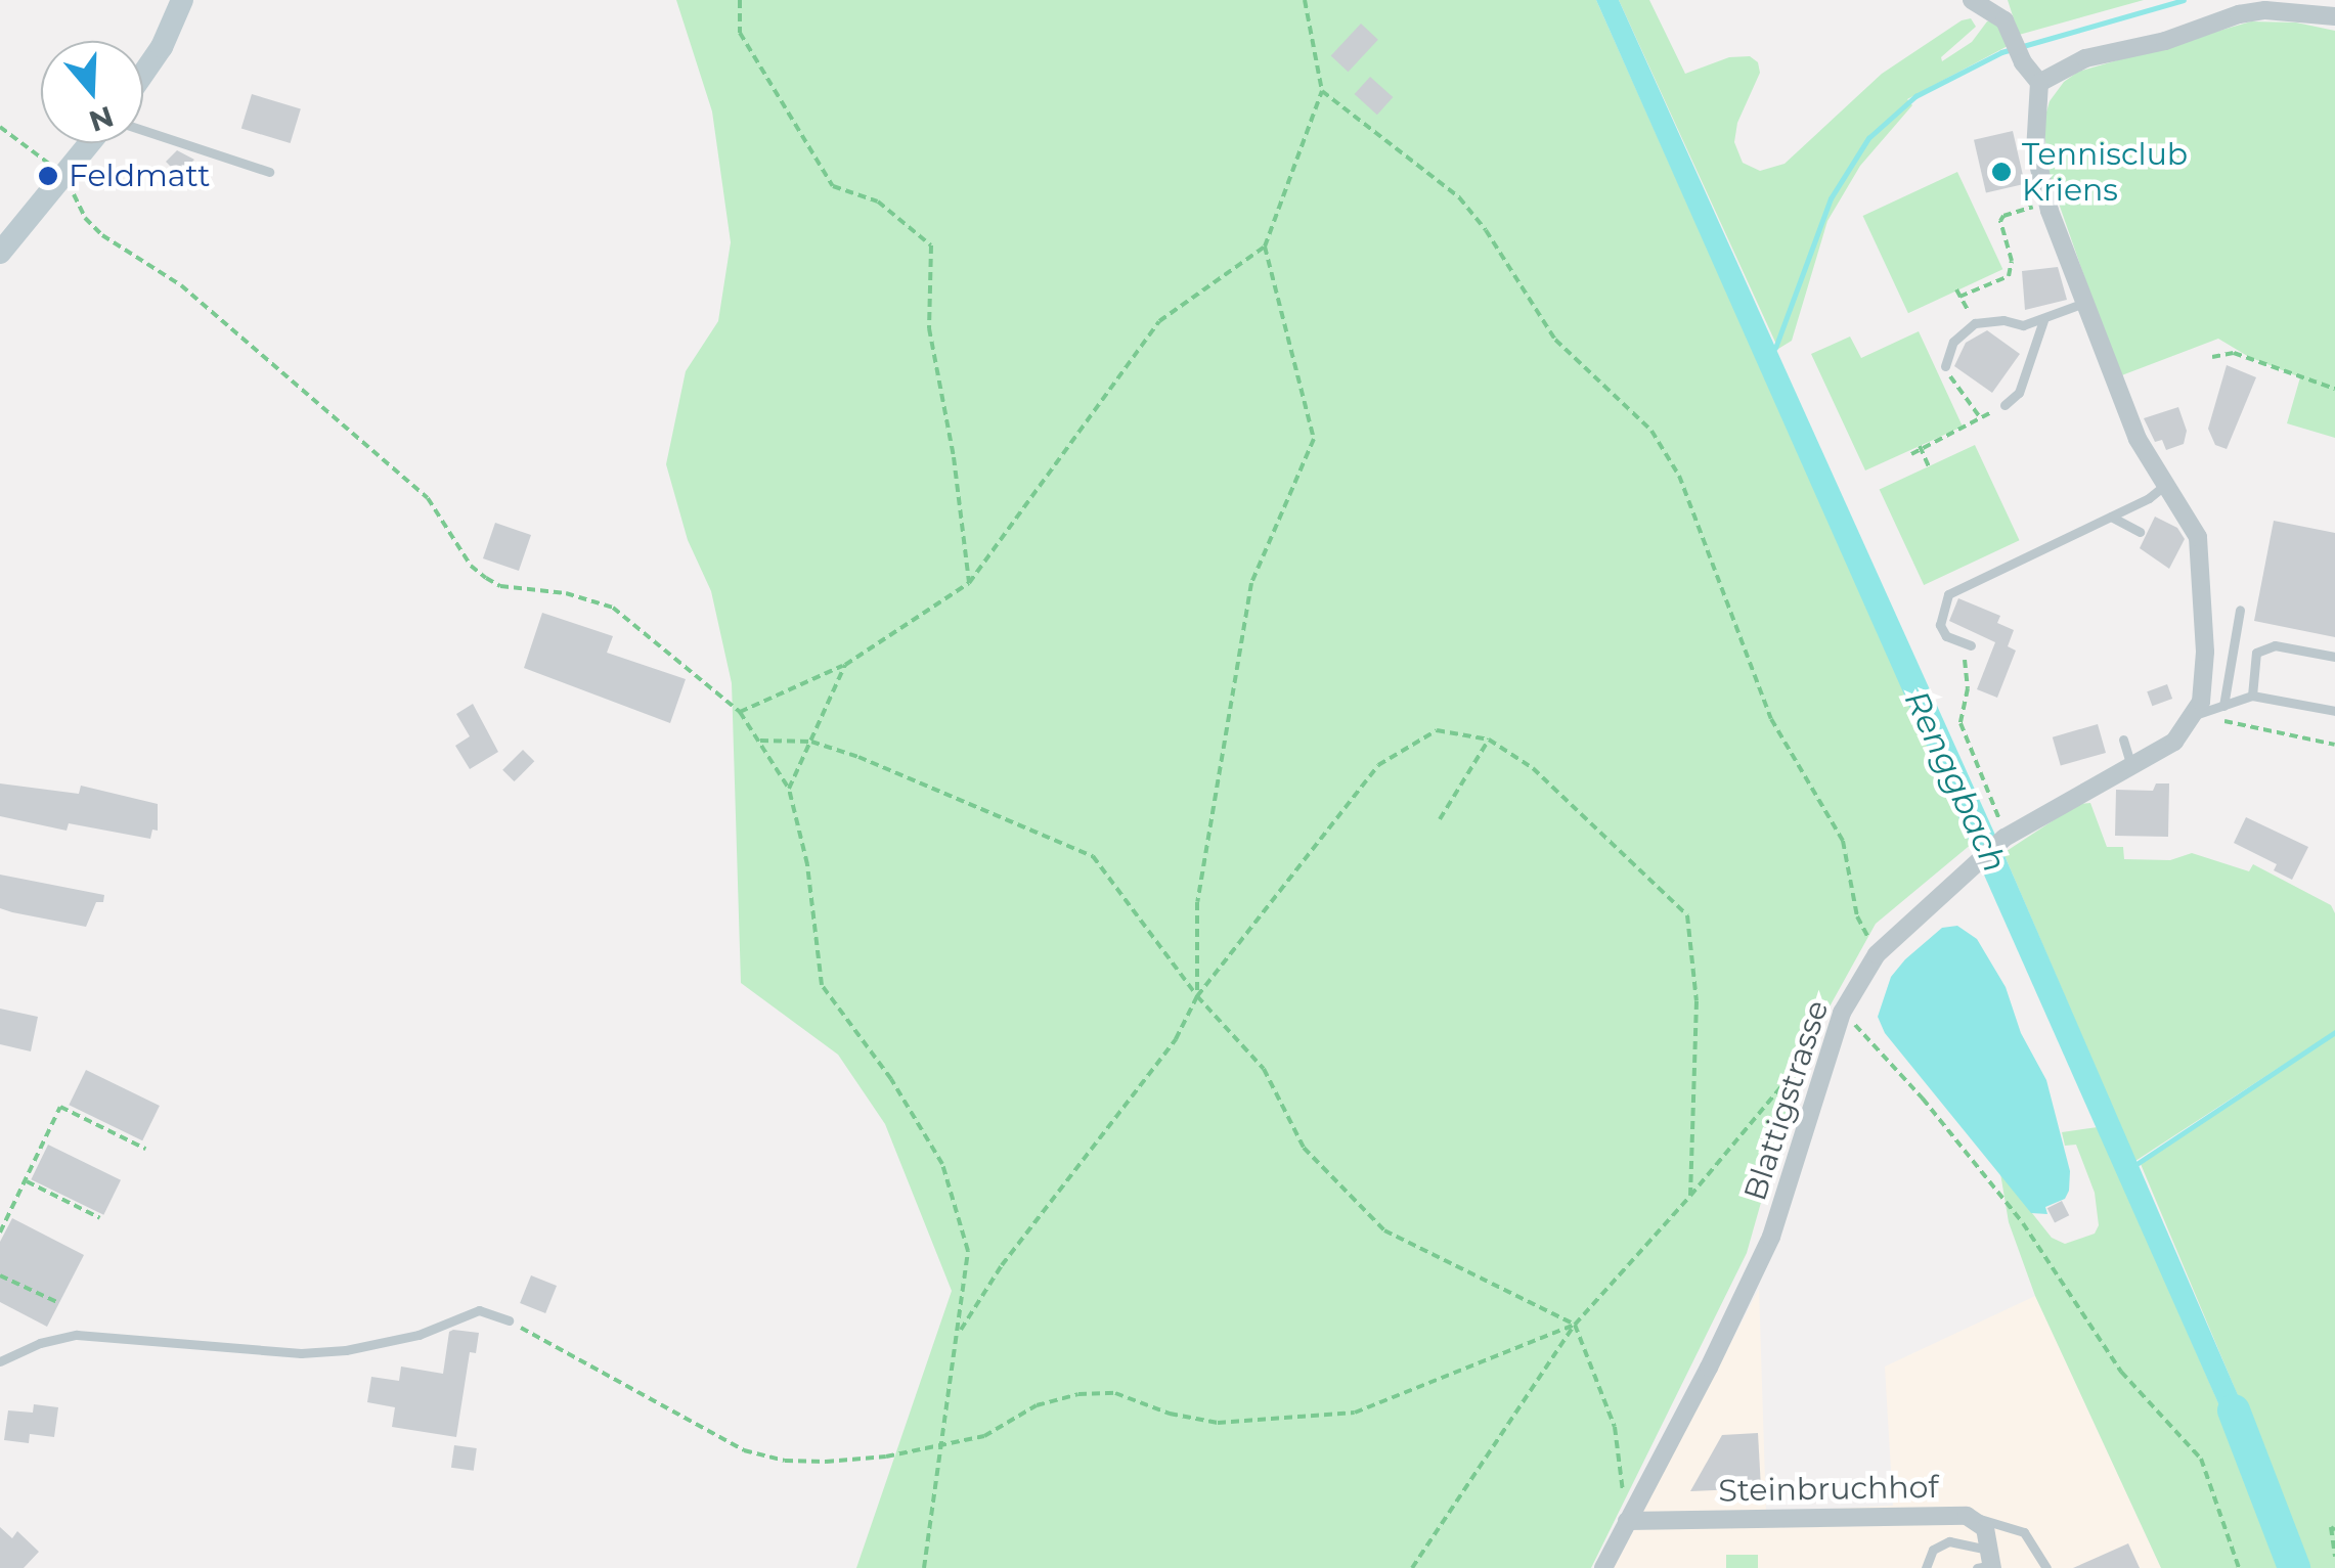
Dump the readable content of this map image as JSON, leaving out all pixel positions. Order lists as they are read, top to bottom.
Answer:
{
  "streets": {
    "street": ["Blattigstrasse", "Steinbruchhof"]
  },
  "crossings": [
    ["Blattigstrasse", "Steinbruchhof"]
  ],
  "water": ["Renggbach"],
  "places": ["Tennisclub Kriens", "Feldmatt"],
  "north": "bottom"
}
